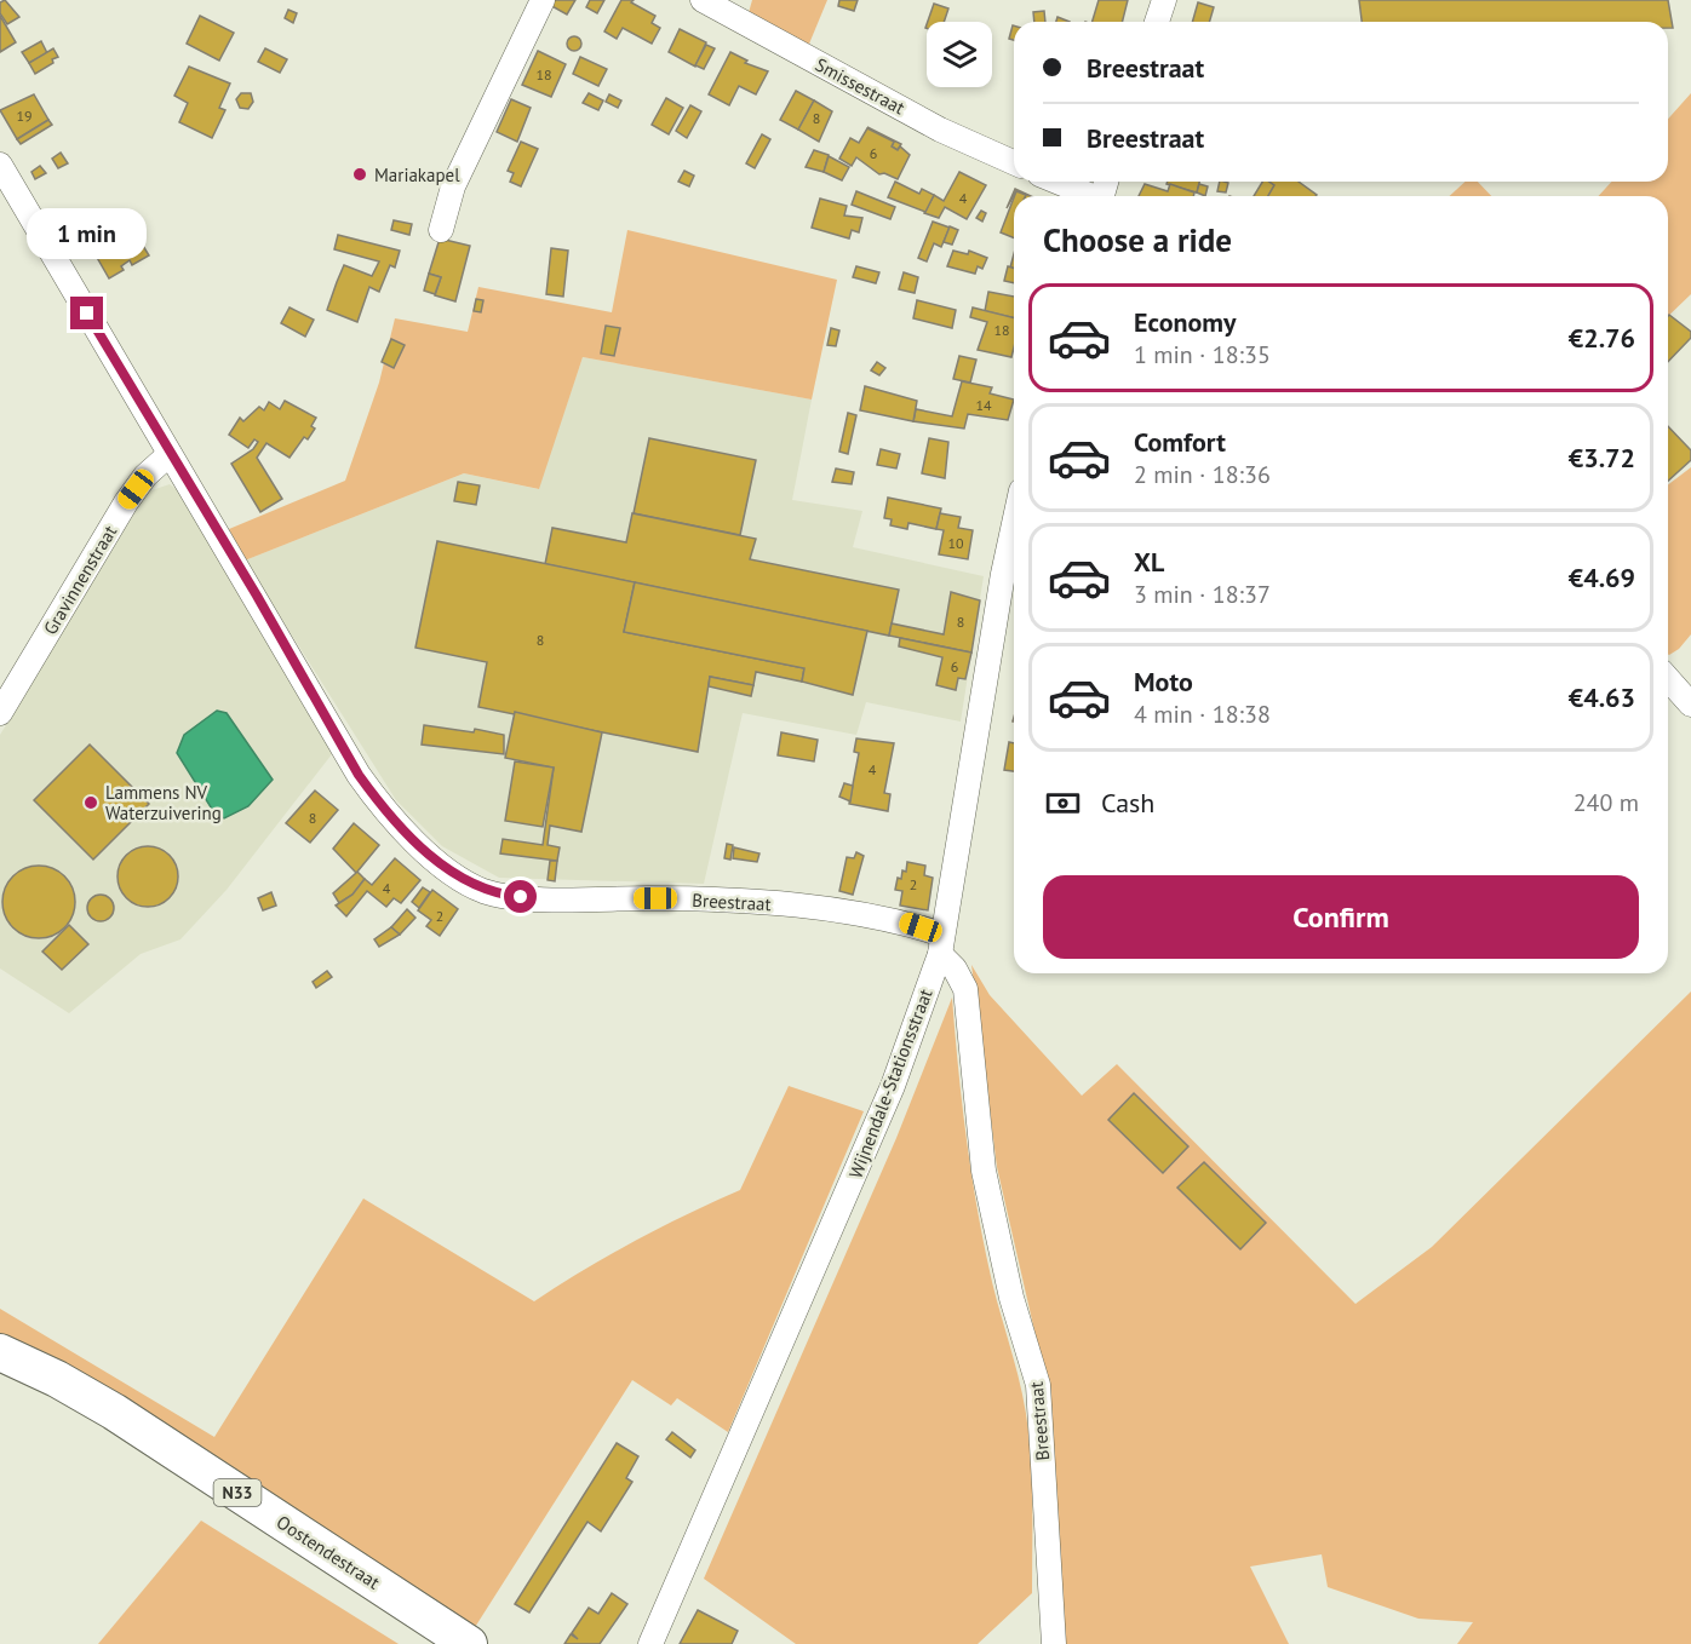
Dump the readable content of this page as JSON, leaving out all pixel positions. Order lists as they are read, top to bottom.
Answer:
{
  "streets": {
    "main road": ["N33", "Oostendestraat"],
    "street": [
      "Smissestraat",
      "Gravinnenstraat",
      "Breestraat",
      "Wijnendale-Stationsstraat"
    ]
  },
  "crossings": [
    ["Gravinnenstraat", "Breestraat"],
    ["Breestraat", "Wijnendale-Stationsstraat"]
  ],
  "places": ["Mariakapel", "Lammens NV Waterzuivering"],
  "house_numbers": [
    "18",
    "19",
    "8",
    "6",
    "4",
    "18",
    "14",
    "10",
    "8",
    "8",
    "6",
    "4",
    "8",
    "2",
    "4",
    "2"
  ],
  "page": {
    "banner": ["Breestraat", "Breestraat"],
    "heading": "Choose a ride",
    "bubble": "1 min",
    "list": [
      {
        "name": "Economy",
        "note": "1 min · 18:35",
        "value": "€2.76"
      },
      {
        "name": "Comfort",
        "note": "2 min · 18:36",
        "value": "€3.72"
      },
      {
        "name": "XL",
        "note": "3 min · 18:37",
        "value": "€4.69"
      },
      {
        "name": "Moto",
        "note": "4 min · 18:38",
        "value": "€4.63"
      }
    ],
    "pay": ["Cash", "240 m"],
    "buttons": "Confirm"
  }
}
